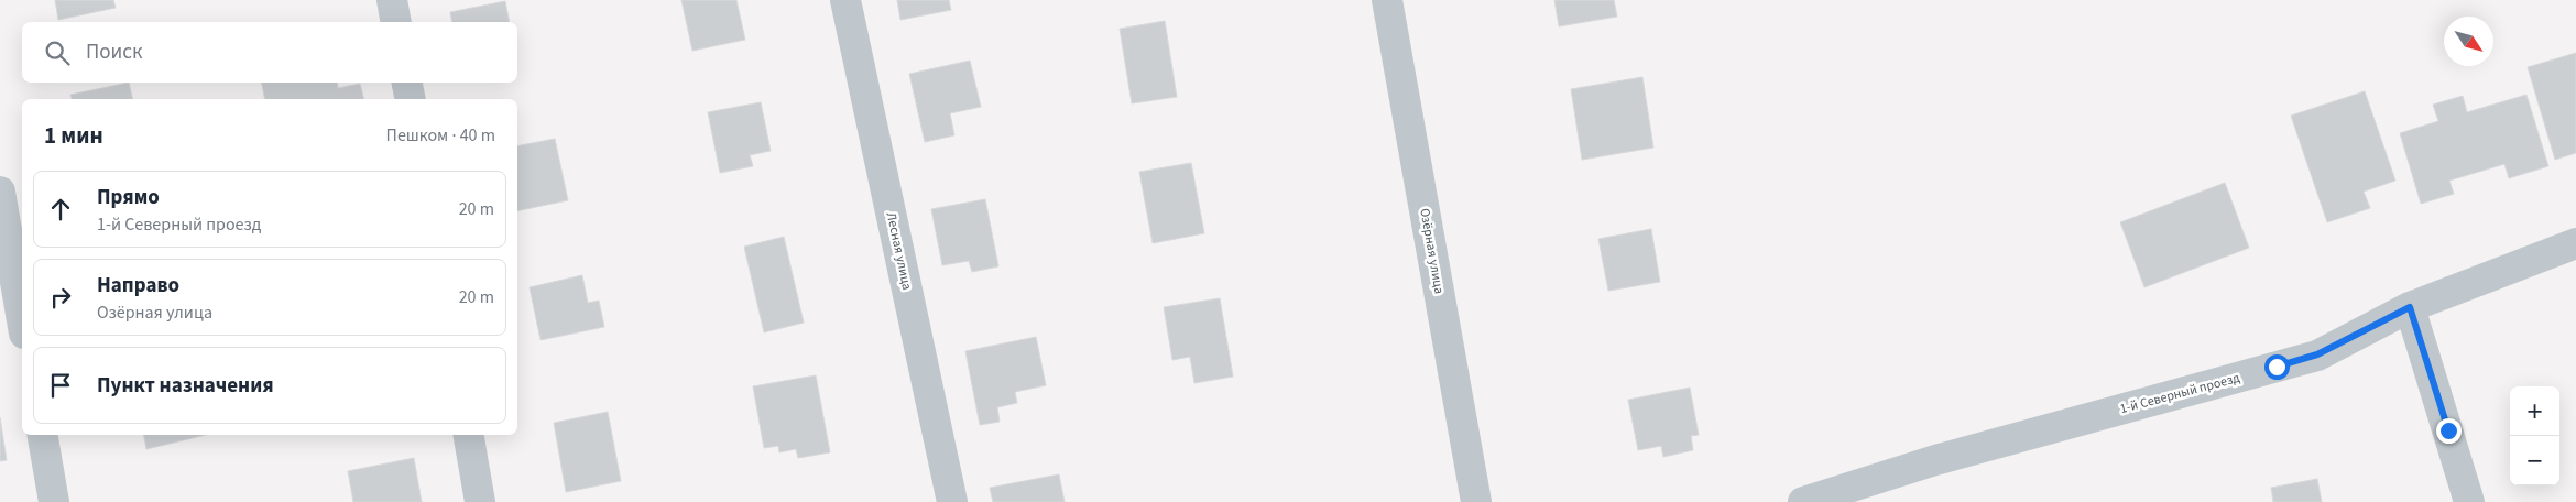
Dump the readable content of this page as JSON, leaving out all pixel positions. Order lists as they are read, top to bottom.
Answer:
{
  "streets": {
    "street": ["Лесная улица", "Озёрная улица", "1-й Северный проезд"]
  },
  "north": "bottom right",
  "page": {
    "search": "Поиск",
    "heading": ["1 мин", "Пешком · 40 m"],
    "list": [
      ["Прямо", "1-й Северный проезд", "20 m"],
      ["Направо", "Озёрная улица", "20 m"],
      "Пункт назначения"
    ],
    "map_buttons": ["+", "−"]
  }
}
